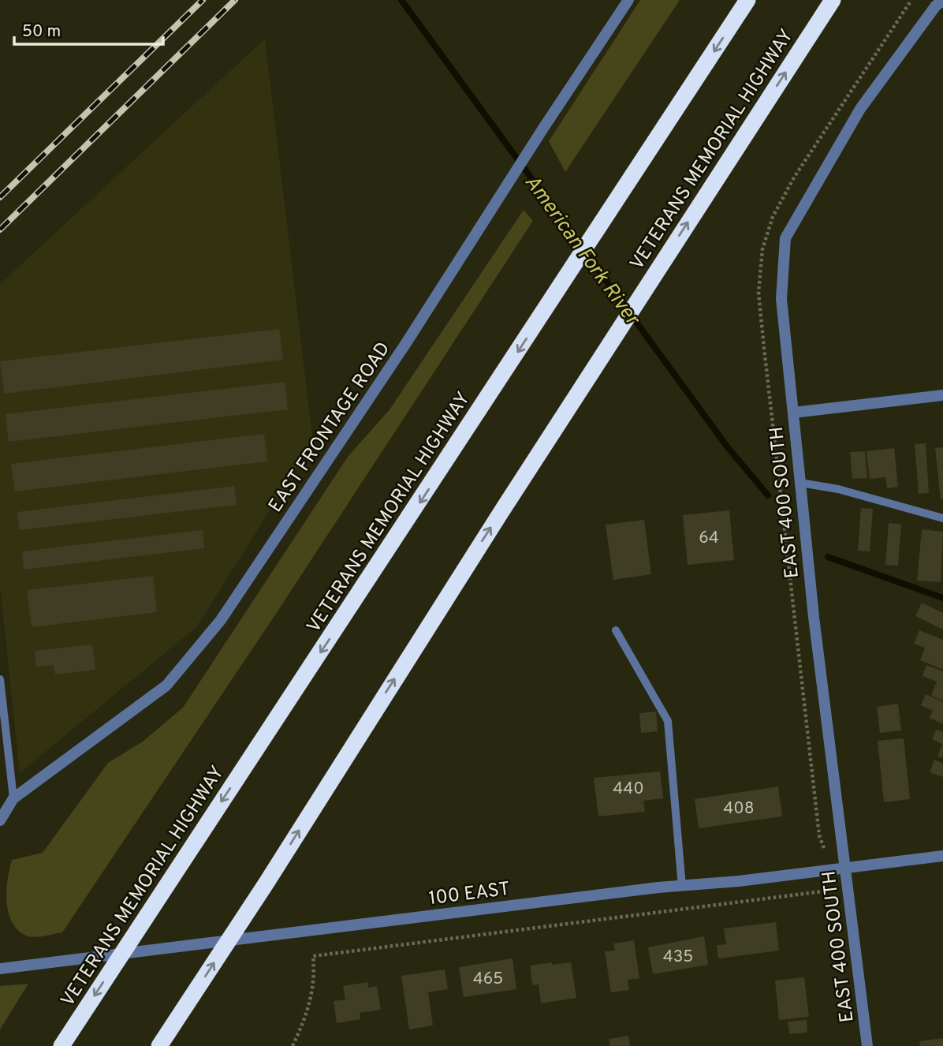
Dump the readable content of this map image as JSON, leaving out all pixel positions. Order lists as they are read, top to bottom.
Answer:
{
  "streets": {
    "highway": ["VETERANS MEMORIAL HIGHWAY"],
    "street": ["EAST FRONTAGE ROAD", "EAST 400 SOUTH", "100 EAST"]
  },
  "crossings": [
    ["EAST 400 SOUTH", "100 EAST"]
  ],
  "water": ["American Fork River"],
  "house_numbers": [
    "64",
    "440",
    "408",
    "435",
    "465"
  ],
  "scale_bar": "50 m"
}
